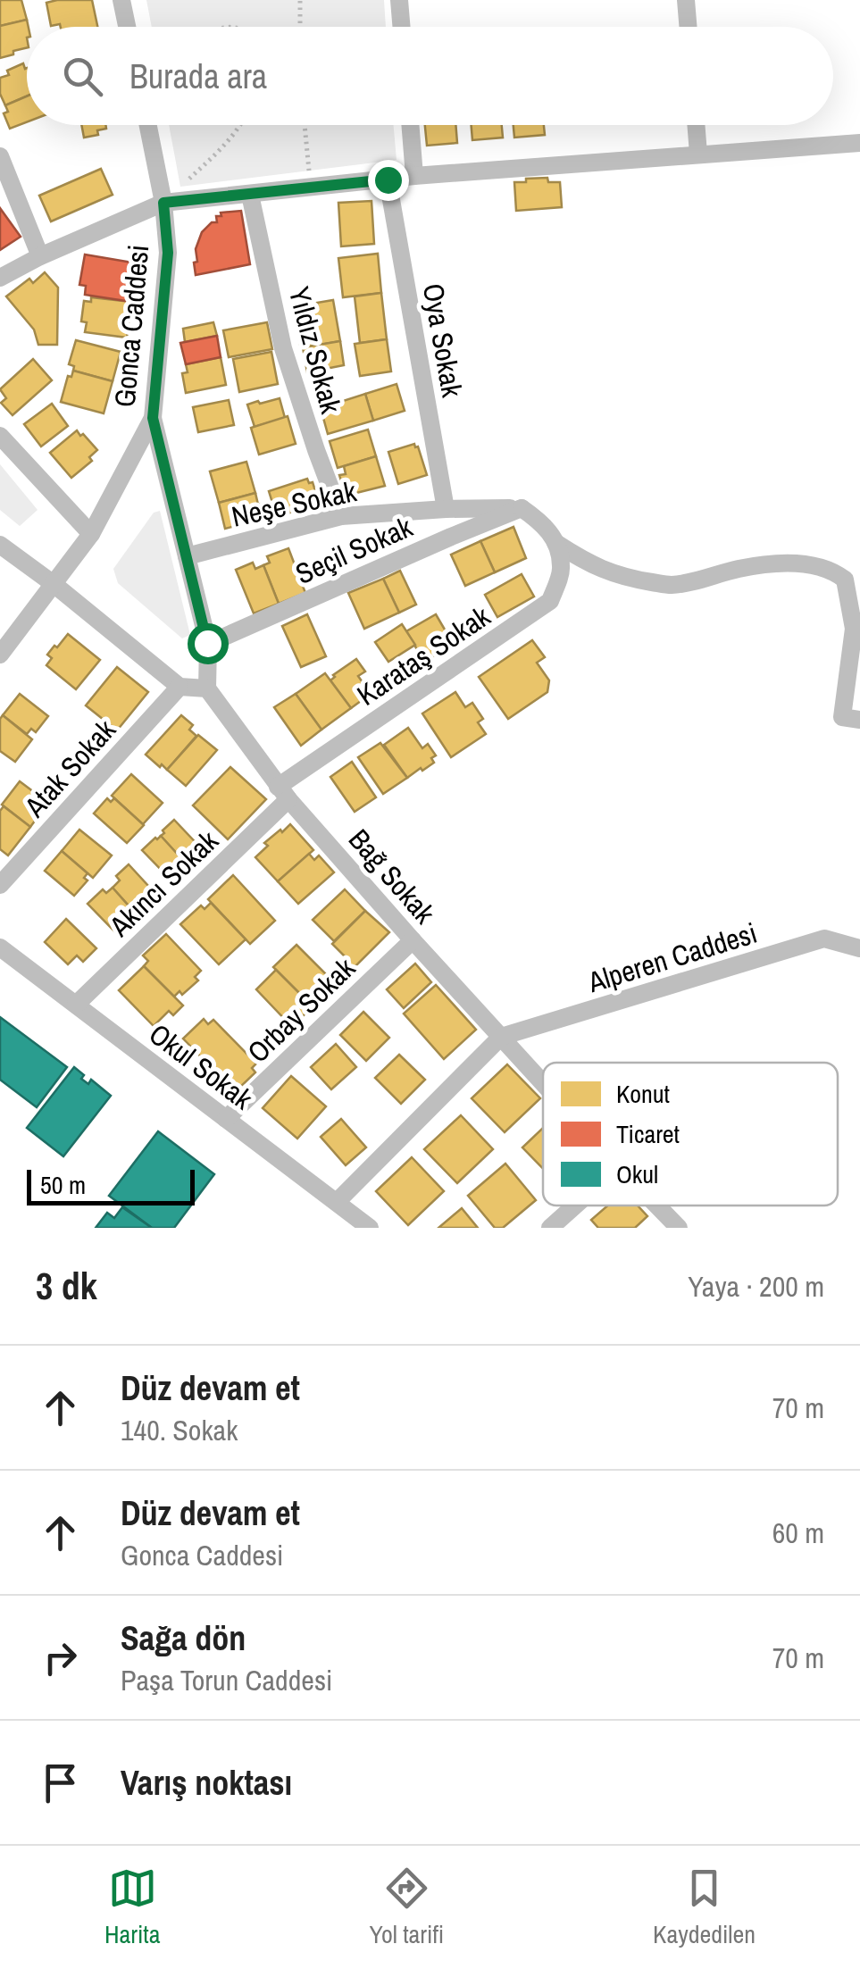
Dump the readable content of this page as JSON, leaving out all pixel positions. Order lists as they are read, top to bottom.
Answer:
{
  "streets": {
    "street": [
      "Gonca Caddesi",
      "Oya Sokak",
      "Yıldız Sokak",
      "Neşe Sokak",
      "Seçil Sokak",
      "Karataş Sokak",
      "Atak Sokak",
      "Bağ Sokak",
      "Akıncı Sokak",
      "Alperen Caddesi",
      "Orbay Sokak",
      "Okul Sokak"
    ]
  },
  "crossings": [
    ["Oya Sokak", "Neşe Sokak"],
    ["Yıldız Sokak", "Neşe Sokak"],
    ["Neşe Sokak", "Seçil Sokak"],
    ["Karataş Sokak", "Bağ Sokak"],
    ["Karataş Sokak", "Akıncı Sokak"],
    ["Bağ Sokak", "Akıncı Sokak"],
    ["Bağ Sokak", "Alperen Caddesi"],
    ["Bağ Sokak", "Orbay Sokak"],
    ["Akıncı Sokak", "Okul Sokak"],
    ["Orbay Sokak", "Okul Sokak"]
  ],
  "legend": ["Konut", "Ticaret", "Okul"],
  "scale_bar": "50 m",
  "page": {
    "search": "Burada ara",
    "scale": "50 m",
    "heading": ["3 dk", "Yaya · 200 m"],
    "list": [
      ["Düz devam et", "140. Sokak", "70 m"],
      ["Düz devam et", "Gonca Caddesi", "60 m"],
      ["Sağa dön", "Paşa Torun Caddesi", "70 m"],
      "Varış noktası"
    ],
    "nav": ["Harita", "Yol tarifi", "Kaydedilen"]
  }
}
